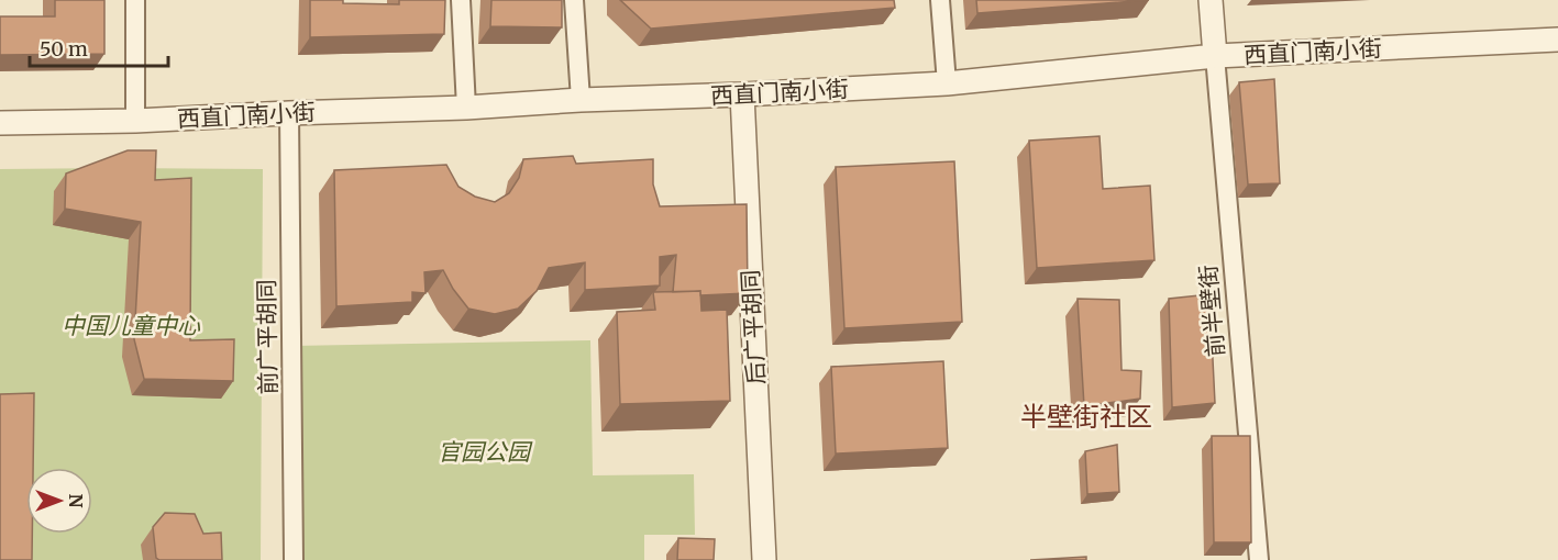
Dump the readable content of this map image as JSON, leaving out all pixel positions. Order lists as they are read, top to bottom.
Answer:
{
  "streets": {
    "street": [
      "西直门南小街",
      "前半壁街",
      "后广平胡同",
      "前广平胡同"
    ]
  },
  "crossings": [
    ["西直门南小街", "前半壁街"],
    ["西直门南小街", "后广平胡同"],
    ["西直门南小街", "前广平胡同"]
  ],
  "districts": ["半壁街社区"],
  "parks": ["中国儿童中心", "官园公园"],
  "scale_bar": "50 m",
  "north": "right"
}
